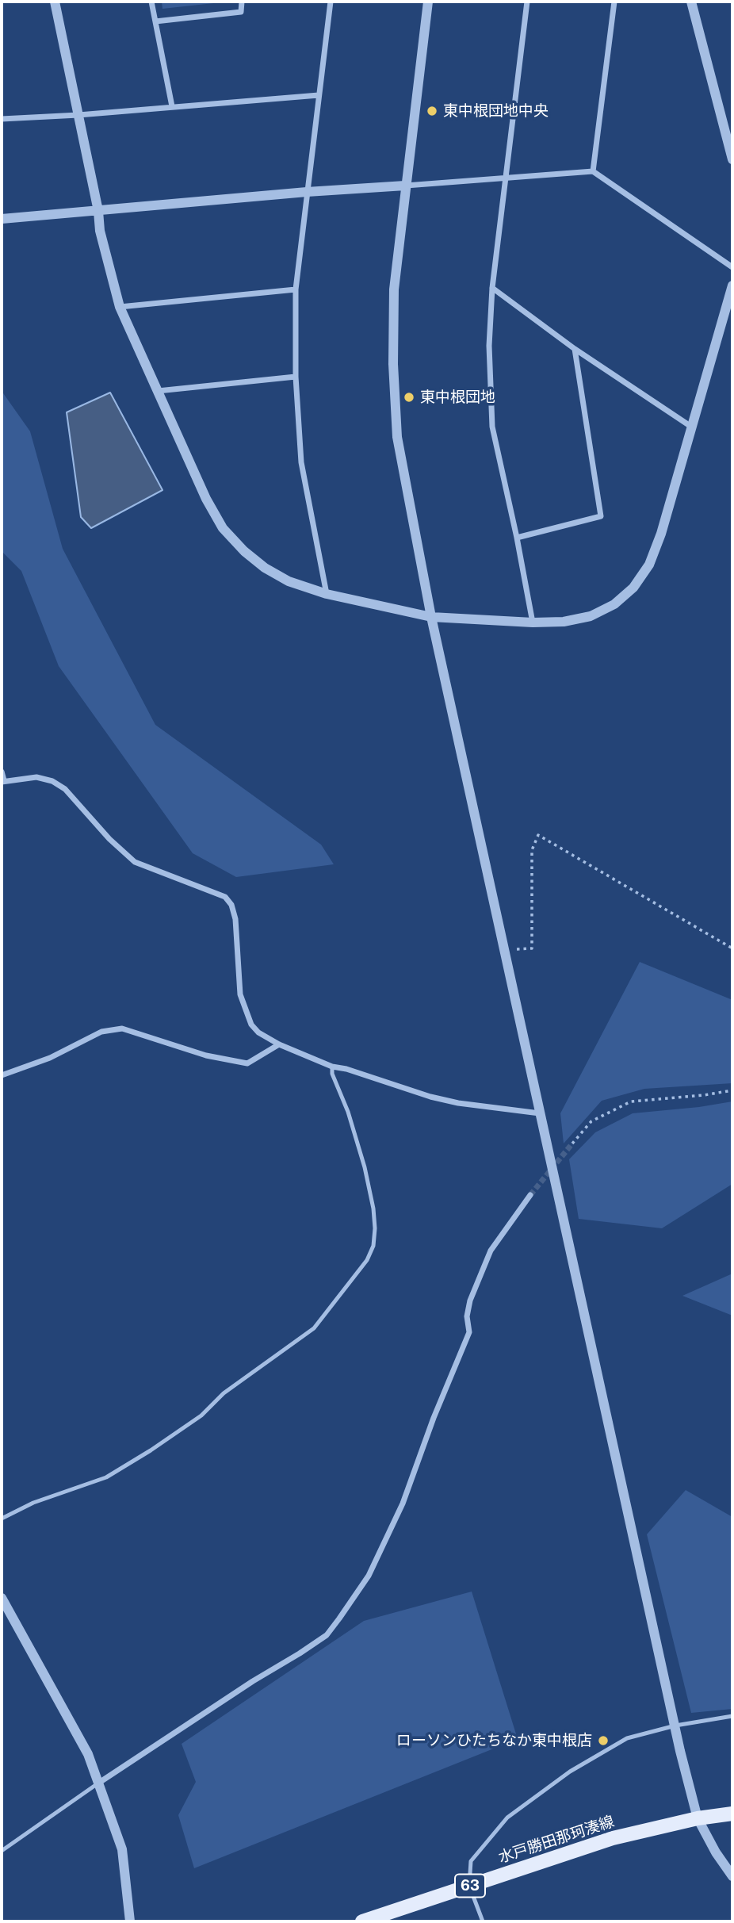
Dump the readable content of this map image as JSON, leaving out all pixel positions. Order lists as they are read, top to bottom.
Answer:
{
  "streets": {
    "main road": ["水戸勝田那珂湊線", "63"]
  },
  "places": ["東中根団地中央", "東中根団地", "ローソンひたちなか東中根店"]
}
